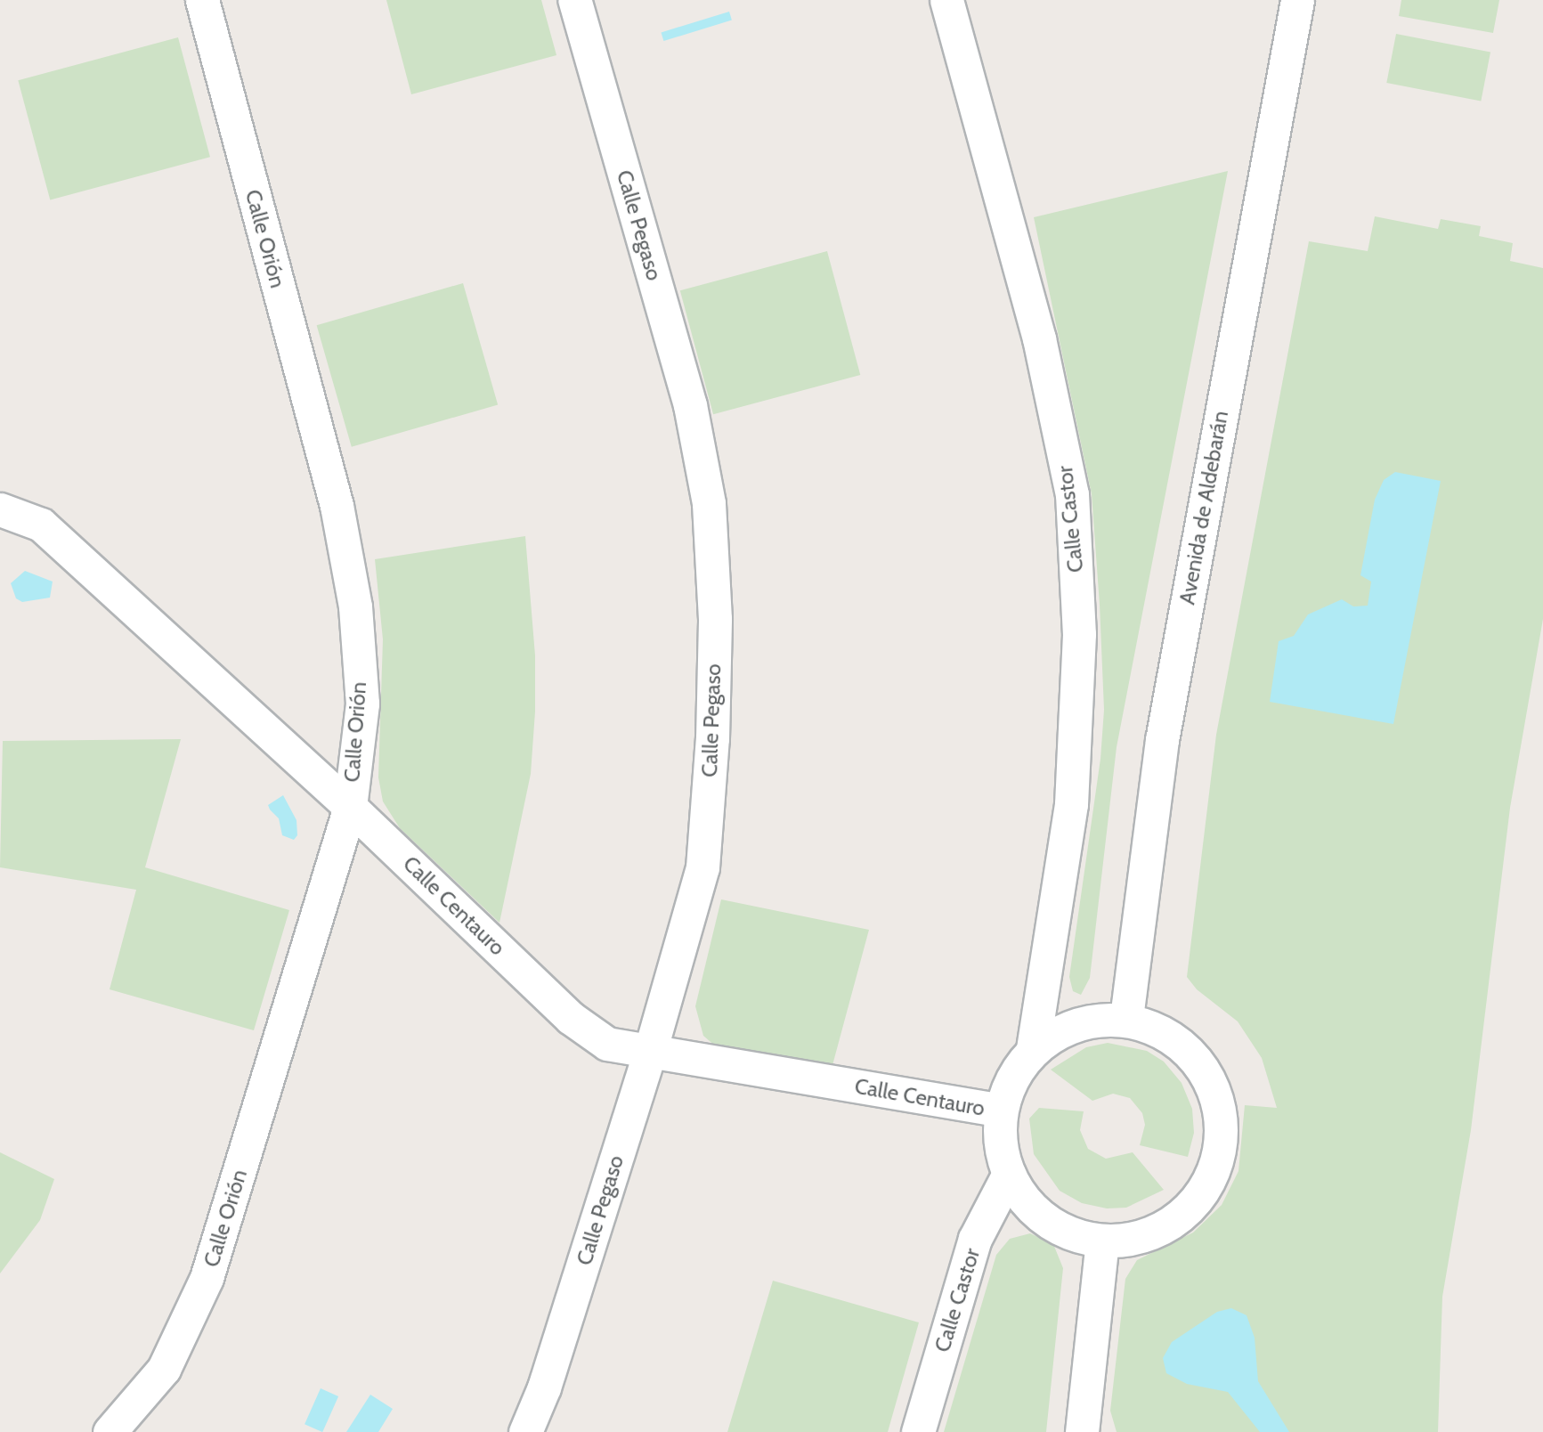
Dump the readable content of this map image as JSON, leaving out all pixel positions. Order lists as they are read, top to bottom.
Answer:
{
  "streets": {
    "street": [
      "Calle Pegaso",
      "Calle Orión",
      "Avenida de Aldebarán",
      "Calle Castor",
      "Calle Centauro"
    ]
  },
  "crossings": [
    ["Calle Pegaso", "Calle Centauro"],
    ["Calle Orión", "Calle Centauro"],
    ["Avenida de Aldebarán", "Calle Castor"],
    ["Avenida de Aldebarán", "Calle Centauro"],
    ["Calle Castor", "Calle Centauro"]
  ]
}
